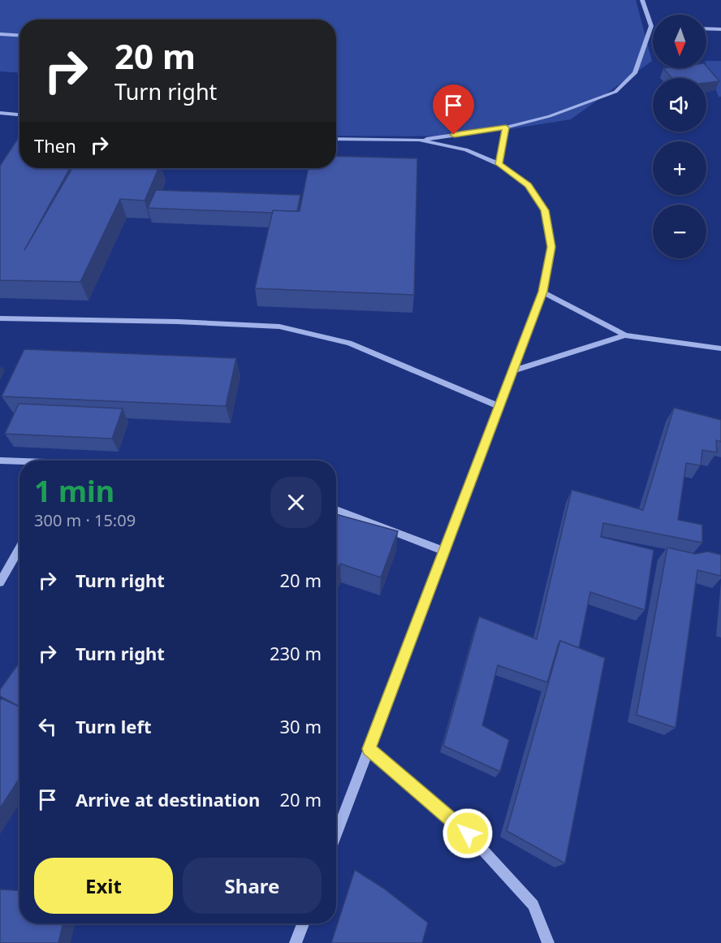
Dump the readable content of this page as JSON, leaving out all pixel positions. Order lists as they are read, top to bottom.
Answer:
{
  "north": "bottom",
  "page": {
    "map_buttons": ["+", "−"],
    "turn": ["20 m", "Turn right"],
    "then": "Then",
    "heading": ["1 min", "300 m · 15:09"],
    "list": [
      {
        "name": "Turn right",
        "value": "20 m"
      },
      {
        "name": "Turn right",
        "value": "230 m"
      },
      {
        "name": "Turn left",
        "value": "30 m"
      },
      {
        "name": "Arrive at destination",
        "value": "20 m"
      }
    ],
    "buttons": ["Exit", "Share"]
  }
}
